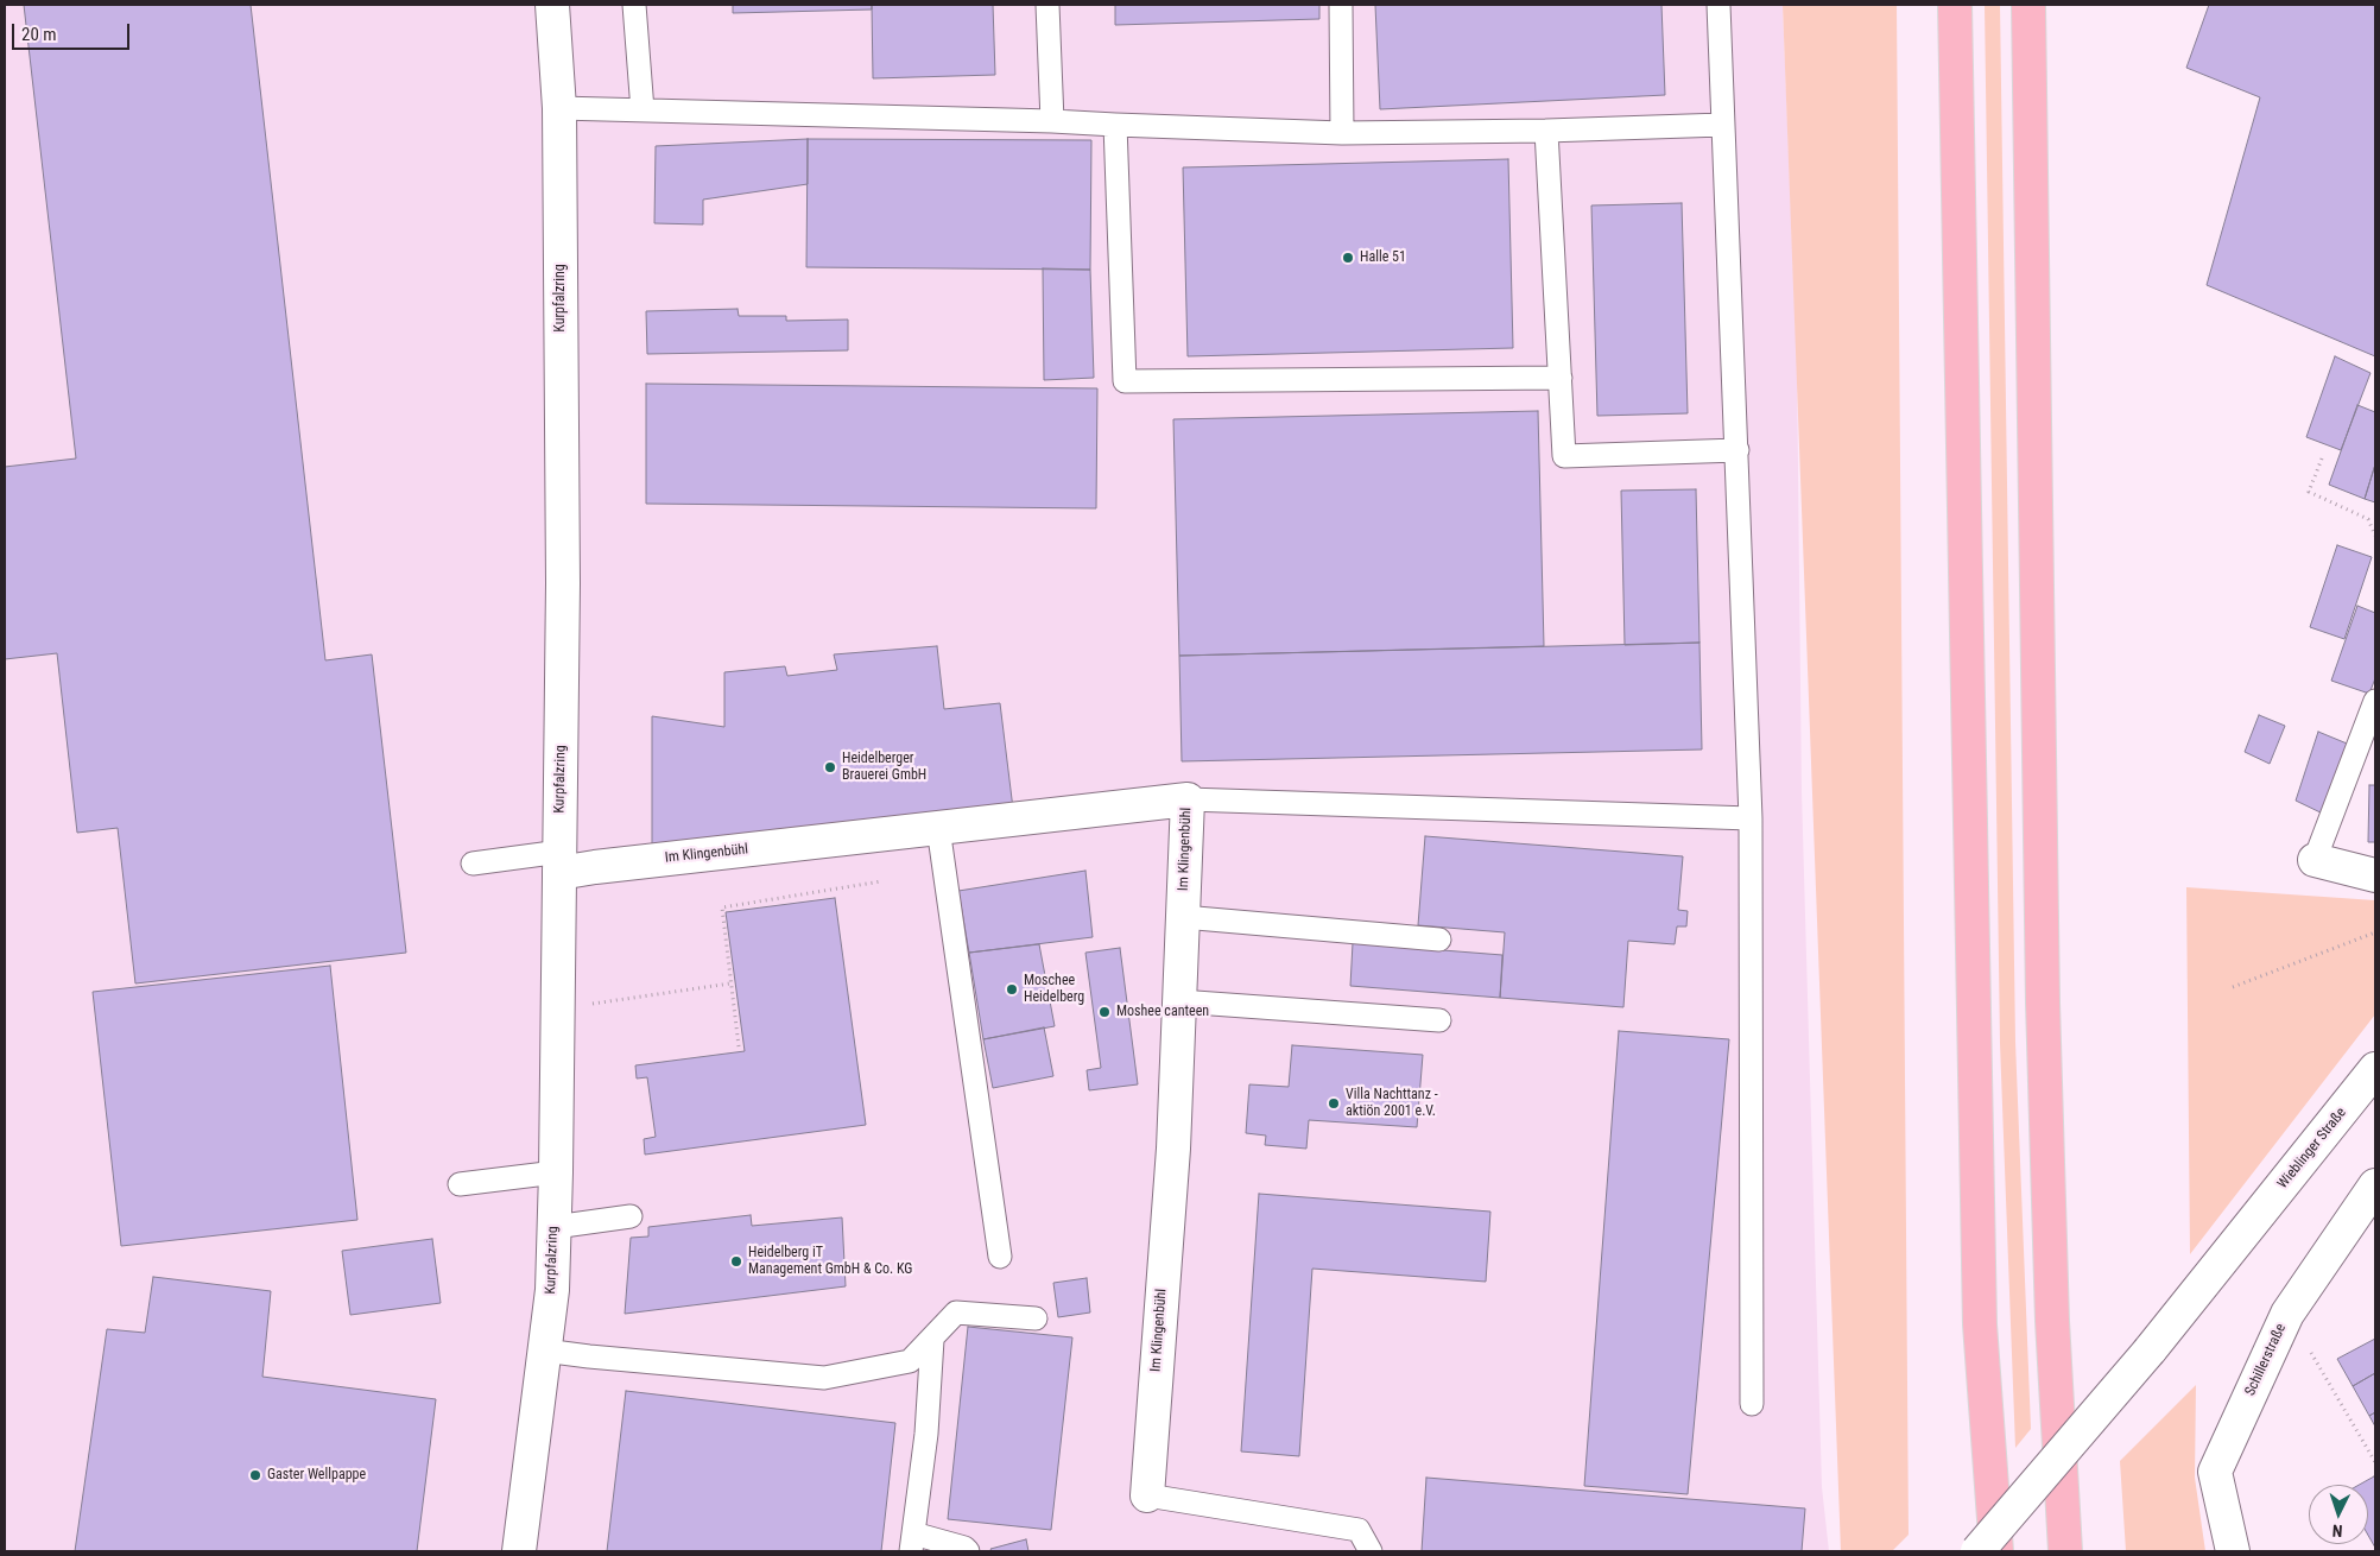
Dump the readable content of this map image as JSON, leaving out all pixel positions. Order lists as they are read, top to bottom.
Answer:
{
  "streets": {
    "street": [
      "Kurpfalzring",
      "Im Klingenbühl",
      "Wieblinger Straße",
      "Schillerstraße"
    ]
  },
  "crossings": [
    ["Kurpfalzring", "Im Klingenbühl"]
  ],
  "places": [
    "Halle 51",
    "Heidelberger Brauerei GmbH",
    "Moschee Heidelberg",
    "Moshee canteen",
    "Villa Nachttanz - aktiön 2001 e.V.",
    "Heidelberg iT Management GmbH & Co. KG",
    "Gaster Wellpappe"
  ],
  "scale_bar": "20 m",
  "north": "bottom"
}
